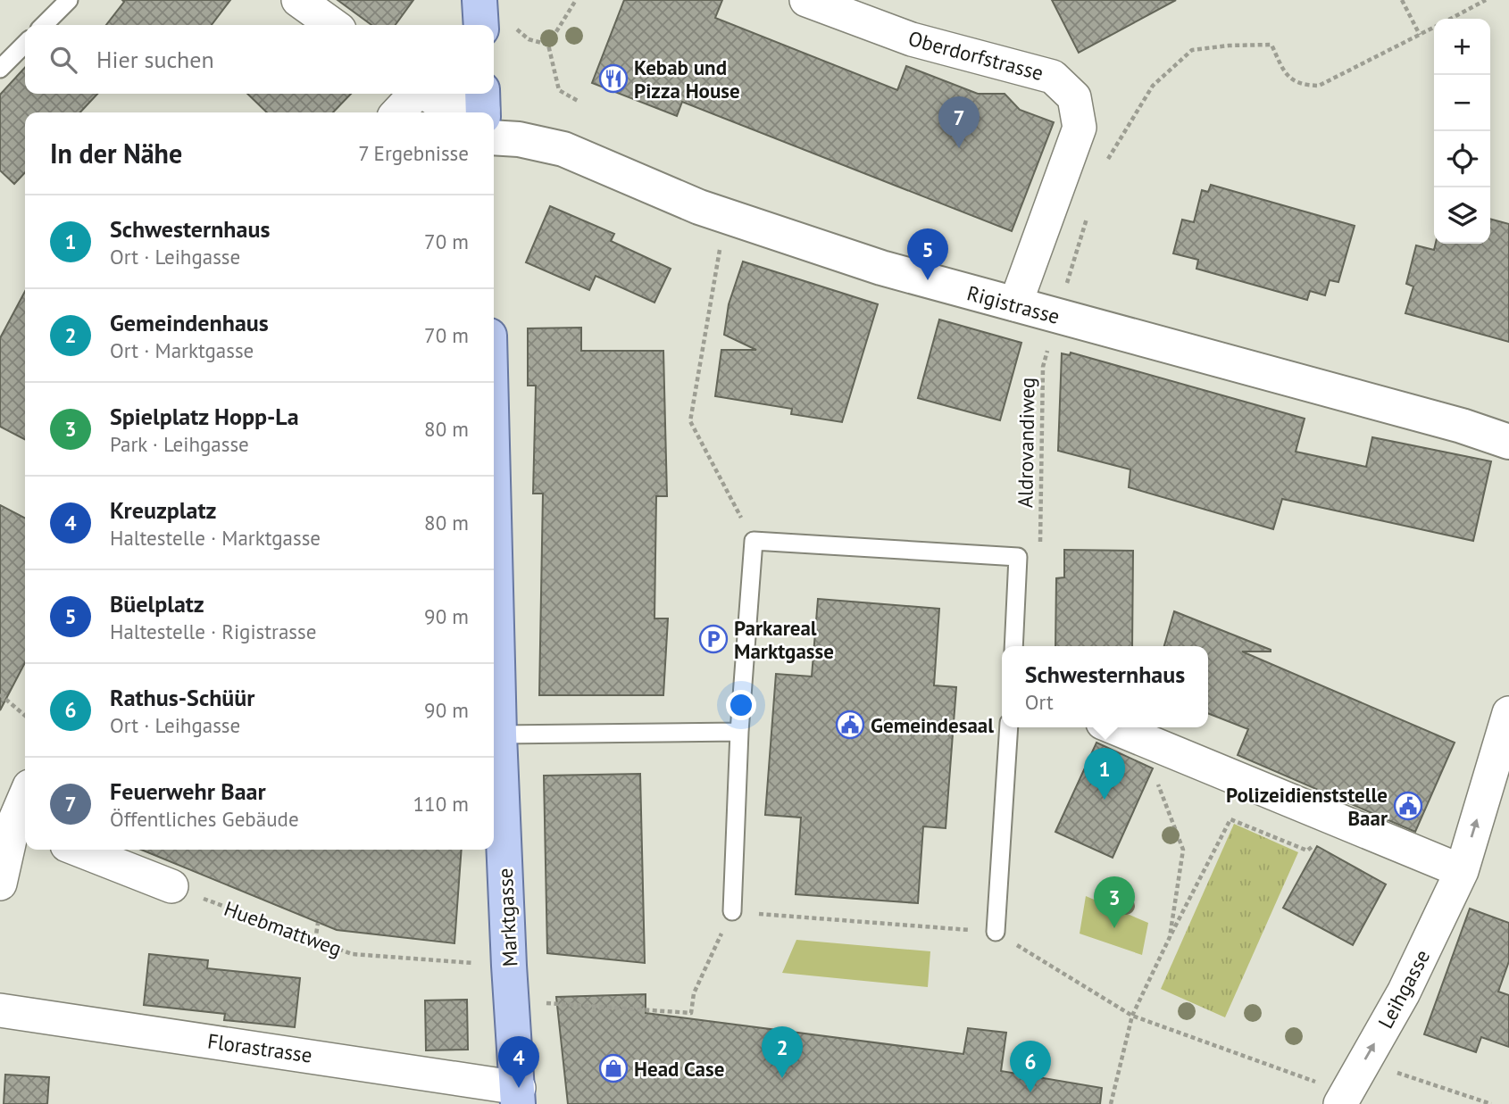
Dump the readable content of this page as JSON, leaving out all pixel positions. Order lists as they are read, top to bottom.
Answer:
{
  "streets": {
    "main road": ["Marktgasse"],
    "street": [
      "Oberdorfstrasse",
      "Rigistrasse",
      "Leihgasse",
      "Florastrasse"
    ],
    "path": ["Aldrovandiweg", "Huebmattweg"]
  },
  "crossings": [
    ["Oberdorfstrasse", "Rigistrasse"],
    ["Rigistrasse", "Aldrovandiweg"],
    ["Marktgasse", "Huebmattweg"],
    ["Marktgasse", "Florastrasse"]
  ],
  "one_way": ["Leihgasse"],
  "places": {
    "restaurant": ["Kebab und Pizza House"],
    "parking": ["Parkareal Marktgasse"],
    "public building": ["Gemeindesaal", "Polizeidienststelle Baar"],
    "shop": ["Head Case"]
  },
  "page": {
    "map_buttons": ["+", "−"],
    "search": "Hier suchen",
    "pins": [
      "7",
      "5",
      "1",
      "3",
      "2",
      "4",
      "6"
    ],
    "heading": ["In der Nähe", "7 Ergebnisse"],
    "list": [
      {
        "mark": "1",
        "name": "Schwesternhaus",
        "note": "Ort · Leihgasse",
        "value": "70 m"
      },
      {
        "mark": "2",
        "name": "Gemeindenhaus",
        "note": "Ort · Marktgasse",
        "value": "70 m"
      },
      {
        "mark": "3",
        "name": "Spielplatz Hopp-La",
        "note": "Park · Leihgasse",
        "value": "80 m"
      },
      {
        "mark": "4",
        "name": "Kreuzplatz",
        "note": "Haltestelle · Marktgasse",
        "value": "80 m"
      },
      {
        "mark": "5",
        "name": "Büelplatz",
        "note": "Haltestelle · Rigistrasse",
        "value": "90 m"
      },
      {
        "mark": "6",
        "name": "Rathus-Schüür",
        "note": "Ort · Leihgasse",
        "value": "90 m"
      },
      {
        "mark": "7",
        "name": "Feuerwehr Baar",
        "note": "Öffentliches Gebäude",
        "value": "110 m"
      }
    ],
    "popup": ["Schwesternhaus", "Ort"]
  }
}
